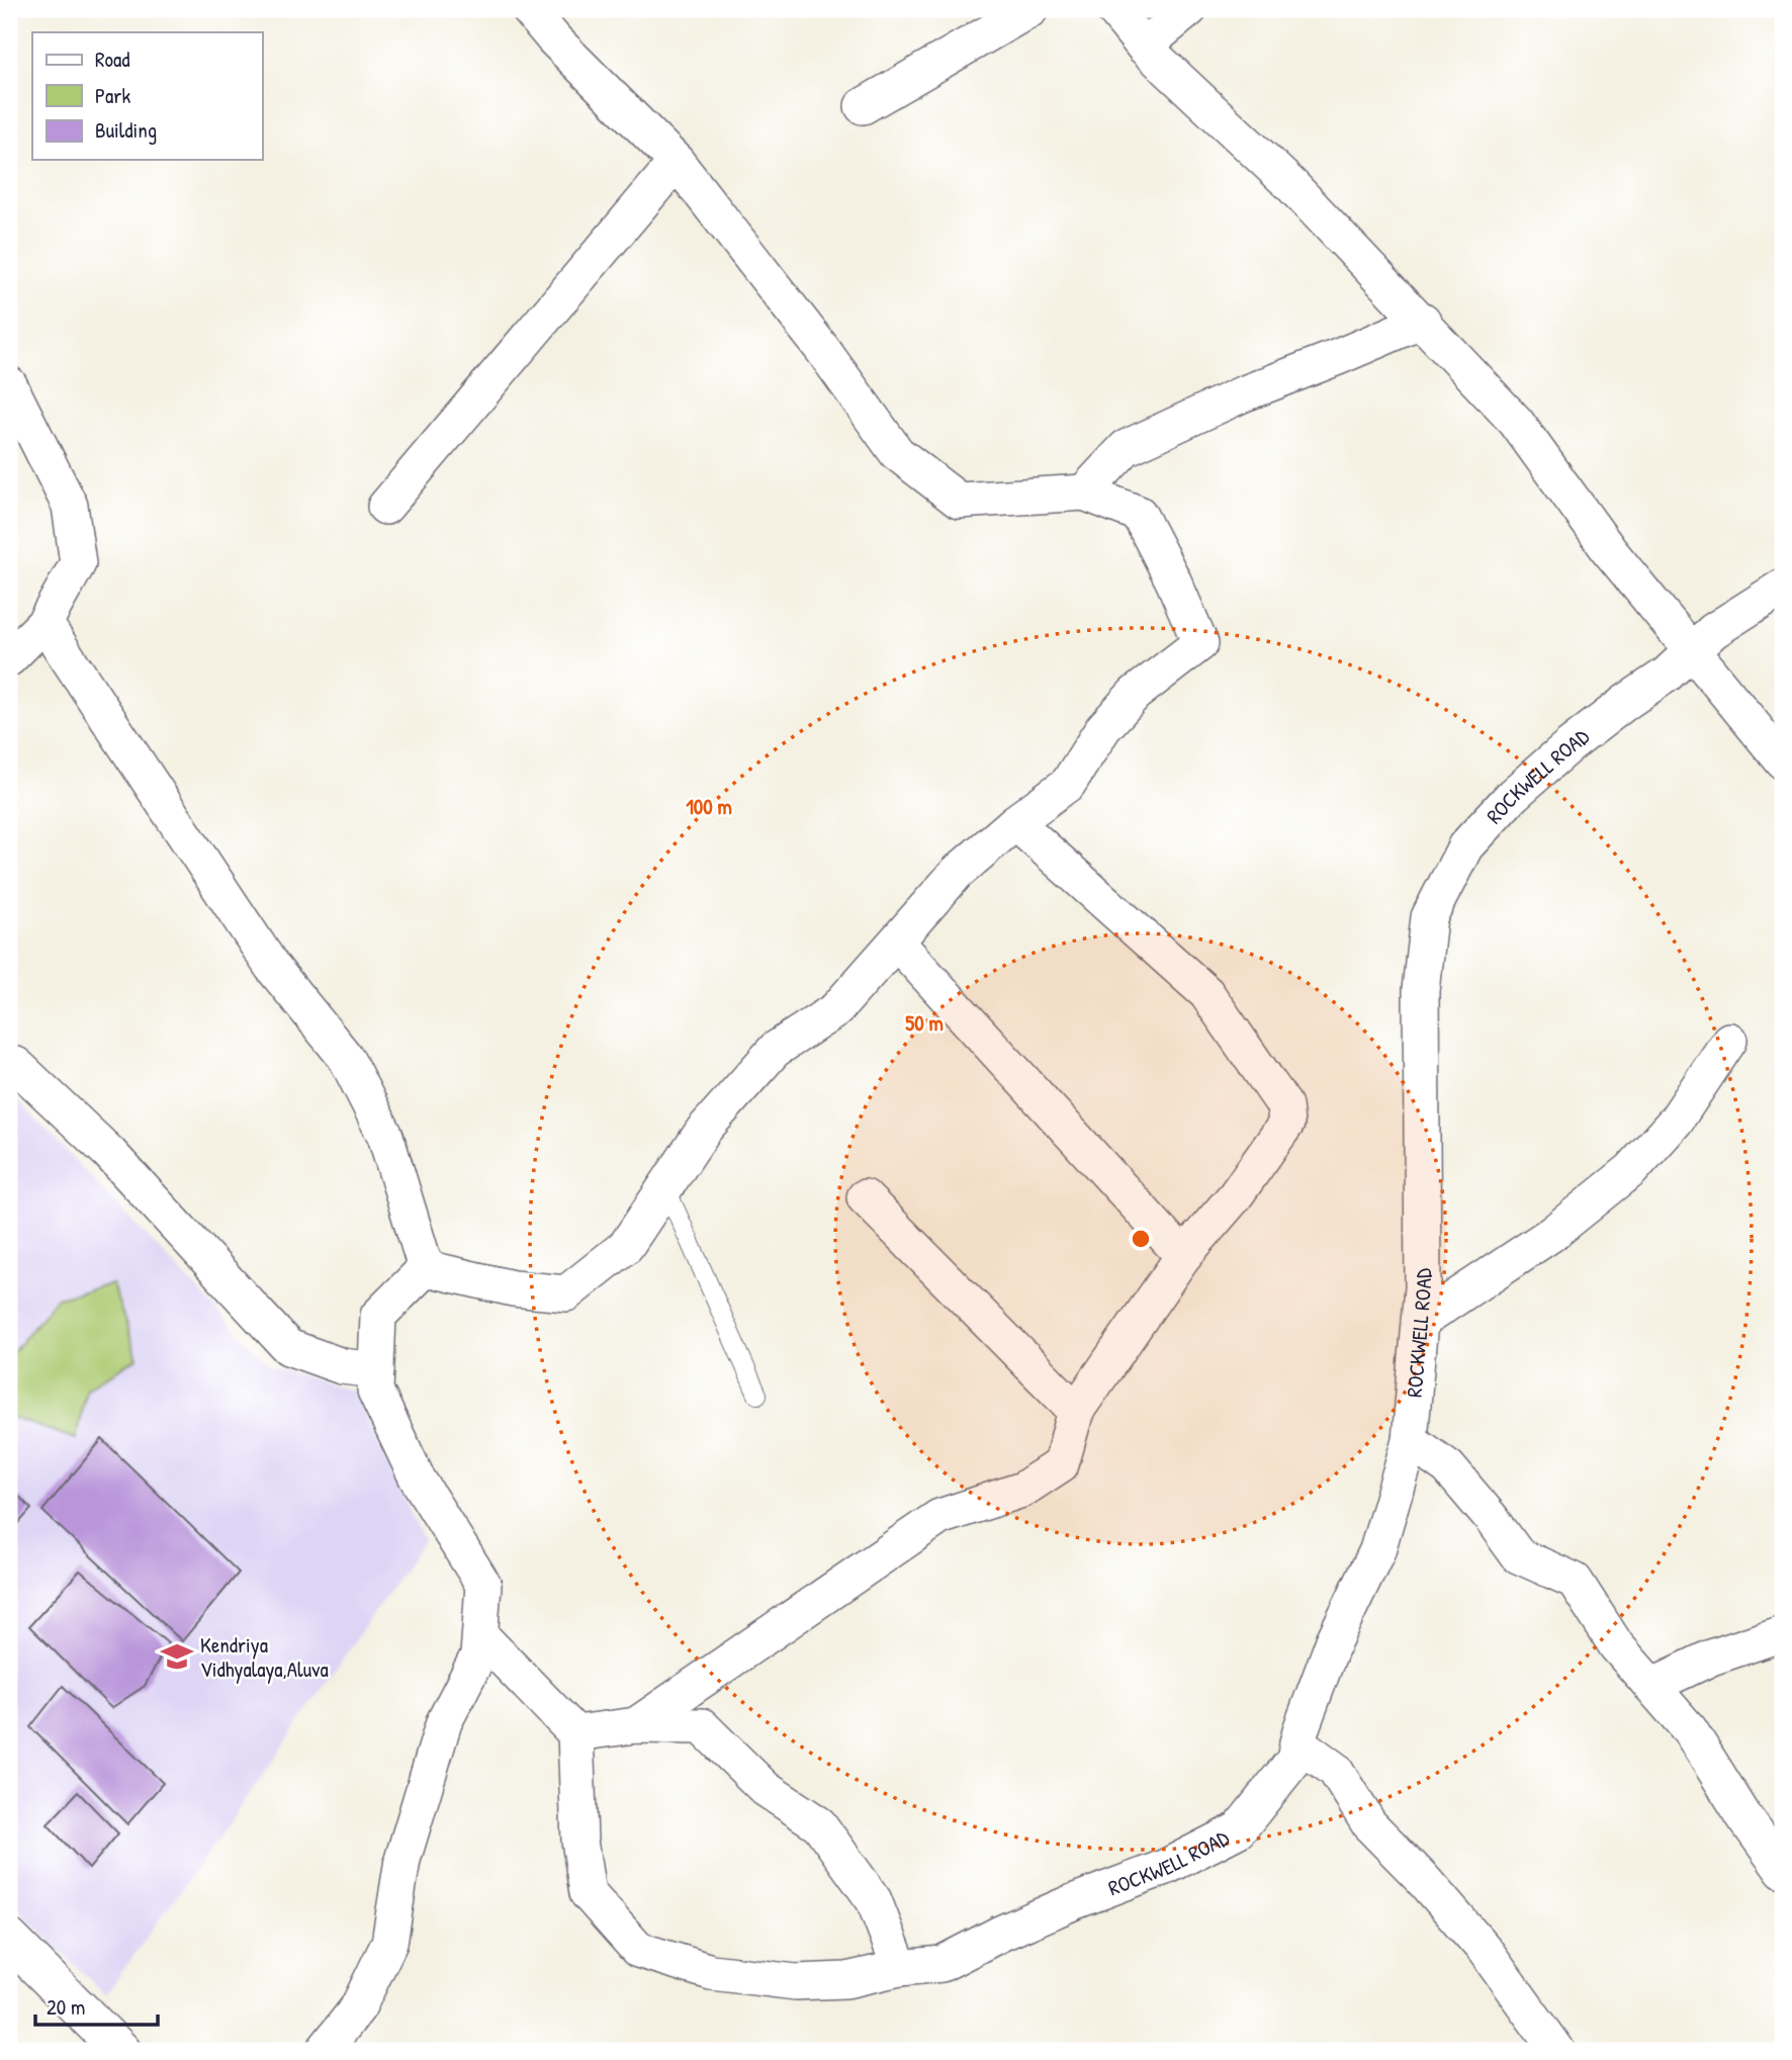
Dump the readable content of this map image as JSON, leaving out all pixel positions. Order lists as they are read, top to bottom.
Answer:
{
  "streets": {
    "street": ["ROCKWELL ROAD"]
  },
  "places": {
    "school or university": ["Kendriya Vidhyalaya,Aluva"]
  },
  "legend": ["Road", "Park", "Building"],
  "scale_bar": "20 m",
  "rings": ["100 m", "50 m"]
}
